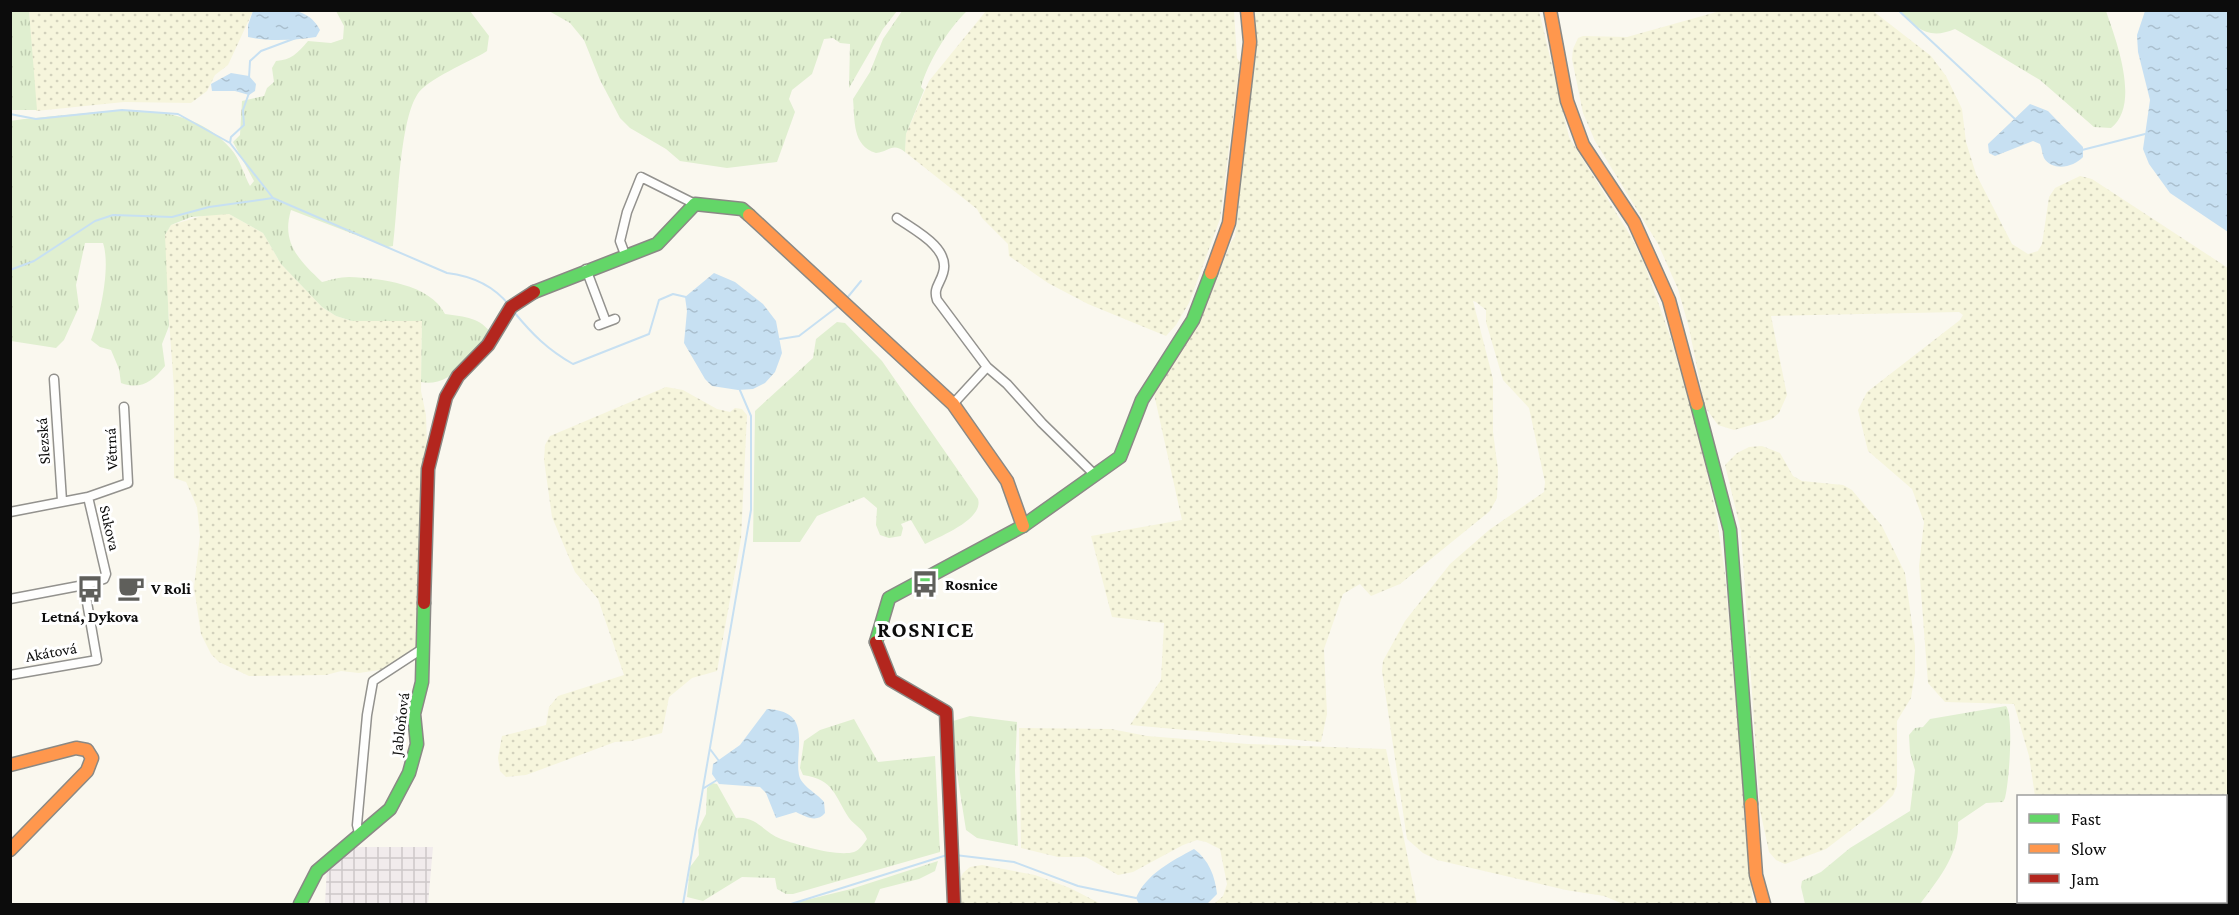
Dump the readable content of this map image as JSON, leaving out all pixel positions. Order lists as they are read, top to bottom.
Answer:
{
  "streets": {
    "street": [
      "Slezská",
      "Větrná",
      "Sukova",
      "Akátová",
      "Jabloňová"
    ]
  },
  "crossings": [
    ["Větrná", "Sukova"],
    ["Sukova", "Akátová"]
  ],
  "districts": ["ROSNICE"],
  "places": {
    "bus stop": ["Rosnice", "Letná, Dykova"],
    "cafe": ["V Roli"]
  },
  "legend": ["Fast", "Slow", "Jam"]
}
